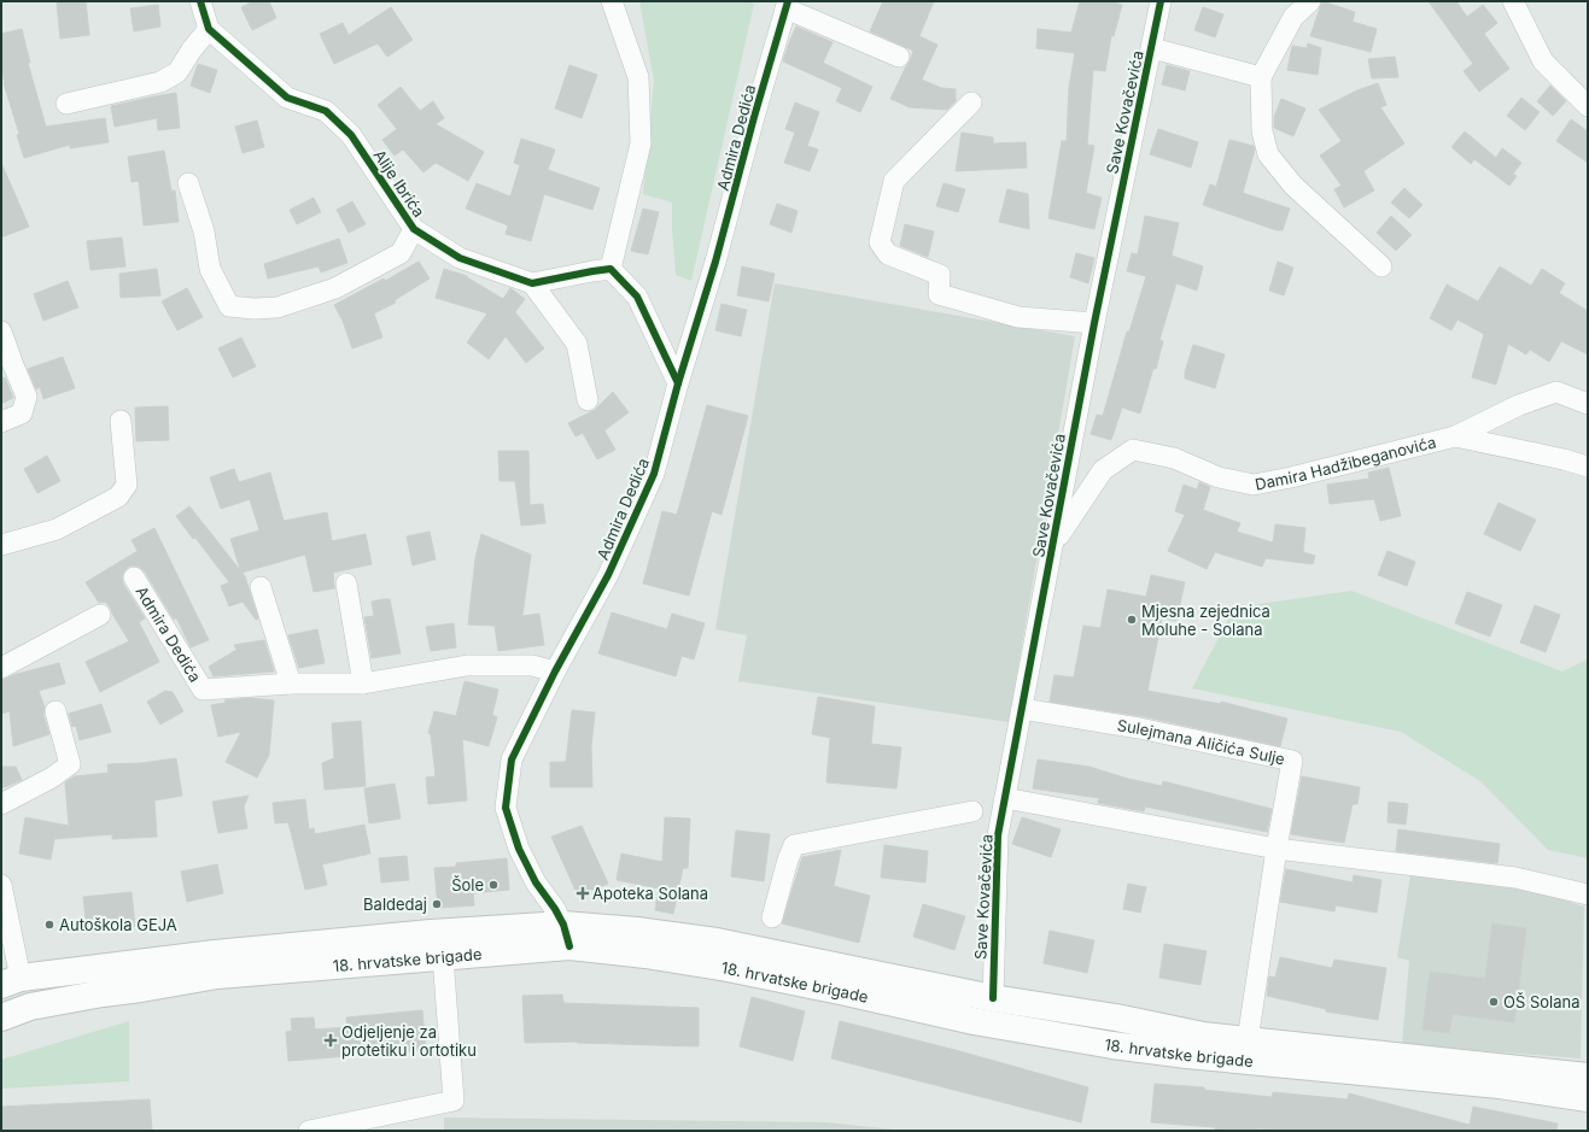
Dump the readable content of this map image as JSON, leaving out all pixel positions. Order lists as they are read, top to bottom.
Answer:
{
  "streets": {
    "main road": ["18. hrvatske brigade"],
    "street": [
      "Save Kovačevića",
      "Admira Dedića",
      "Alije Ibrića",
      "Damira Hadžibeganovića",
      "Sulejmana Aličića Sulje"
    ]
  },
  "crossings": [
    ["Save Kovačevića", "Damira Hadžibeganovića"],
    ["Save Kovačevića", "Sulejmana Aličića Sulje"],
    ["Save Kovačevića", "18. hrvatske brigade"],
    ["Admira Dedića", "18. hrvatske brigade"],
    ["Sulejmana Aličića Sulje", "18. hrvatske brigade"]
  ],
  "places": {
    "other": [
      "Mjesna zejednica Moluhe - Solana",
      "Šole",
      "Baldedaj",
      "Autoškola GEJA",
      "OŠ Solana"
    ],
    "health": ["Apoteka Solana", "Odjeljenje za protetiku i ortotiku"]
  }
}
